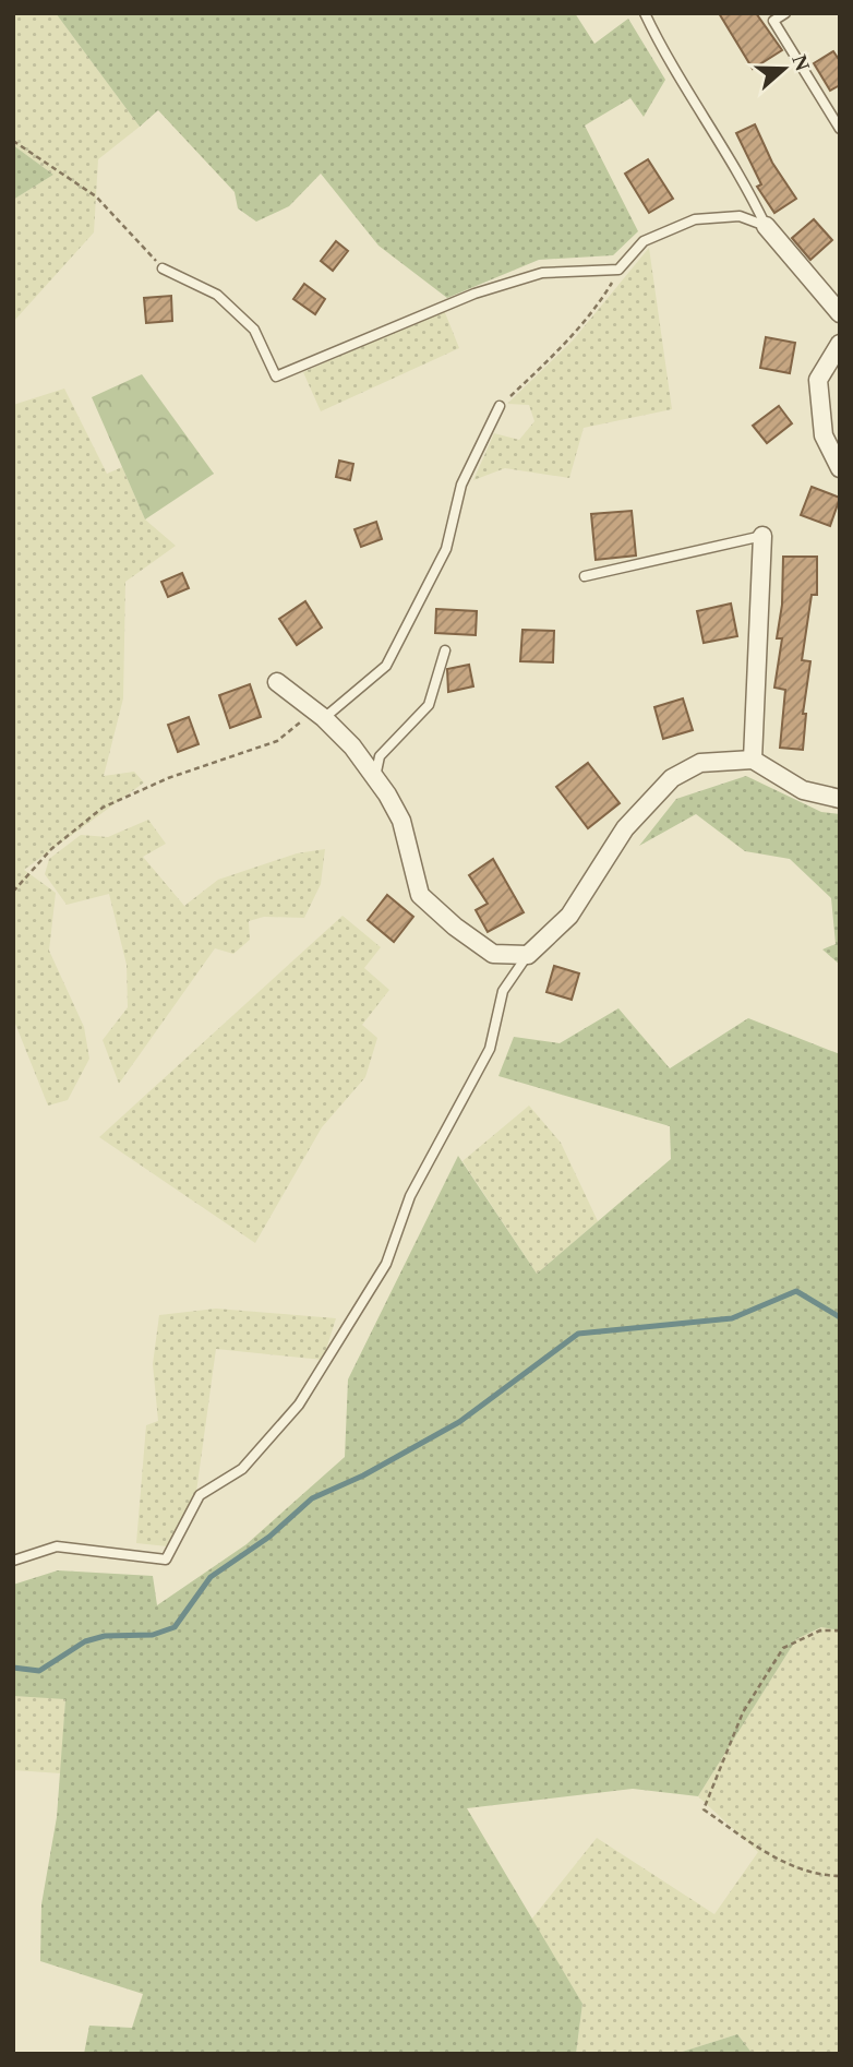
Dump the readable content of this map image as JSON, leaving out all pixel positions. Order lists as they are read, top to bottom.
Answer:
{
  "north": "right"
}
